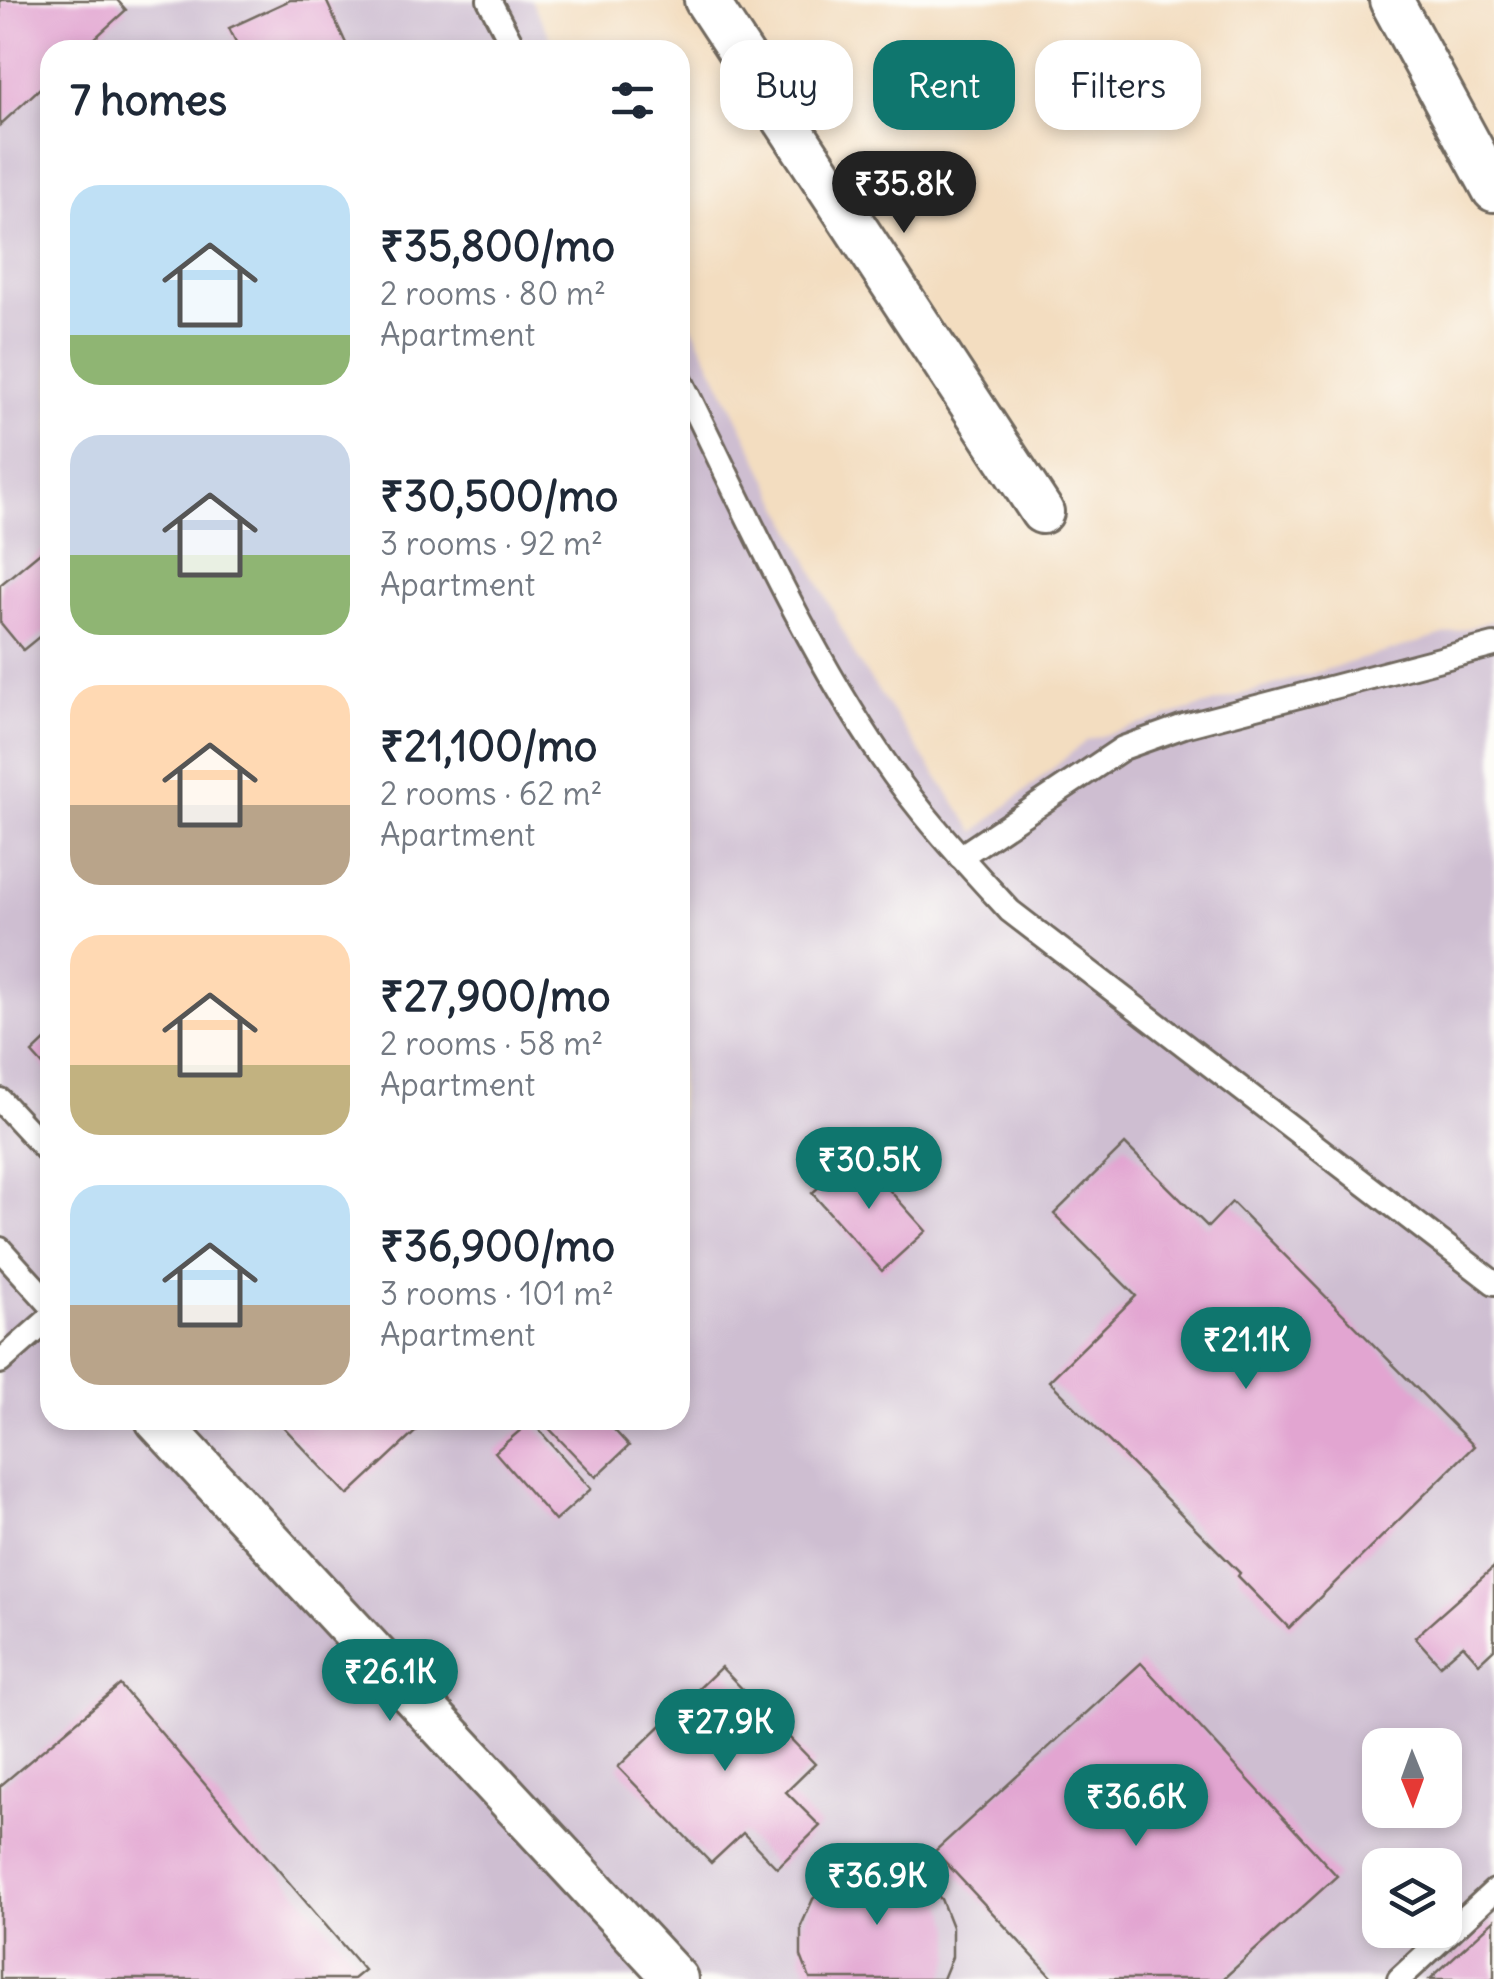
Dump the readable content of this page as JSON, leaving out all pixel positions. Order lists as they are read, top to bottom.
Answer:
{
  "north": "bottom",
  "page": {
    "chip": ["Buy", "Rent", "Filters"],
    "heading": "7 homes",
    "price": [
      "₹35.8K",
      "₹30.5K",
      "₹21.1K",
      "₹26.1K",
      "₹27.9K",
      "₹36.6K",
      "₹36.9K"
    ],
    "list": [
      {
        "name": "₹35,800/mo",
        "note": "2 rooms · 80 m² · Apartment"
      },
      {
        "name": "₹30,500/mo",
        "note": "3 rooms · 92 m² · Apartment"
      },
      {
        "name": "₹21,100/mo",
        "note": "2 rooms · 62 m² · Apartment"
      },
      {
        "name": "₹27,900/mo",
        "note": "2 rooms · 58 m² · Apartment"
      },
      {
        "name": "₹36,900/mo",
        "note": "3 rooms · 101 m² · Apartment"
      }
    ]
  }
}
